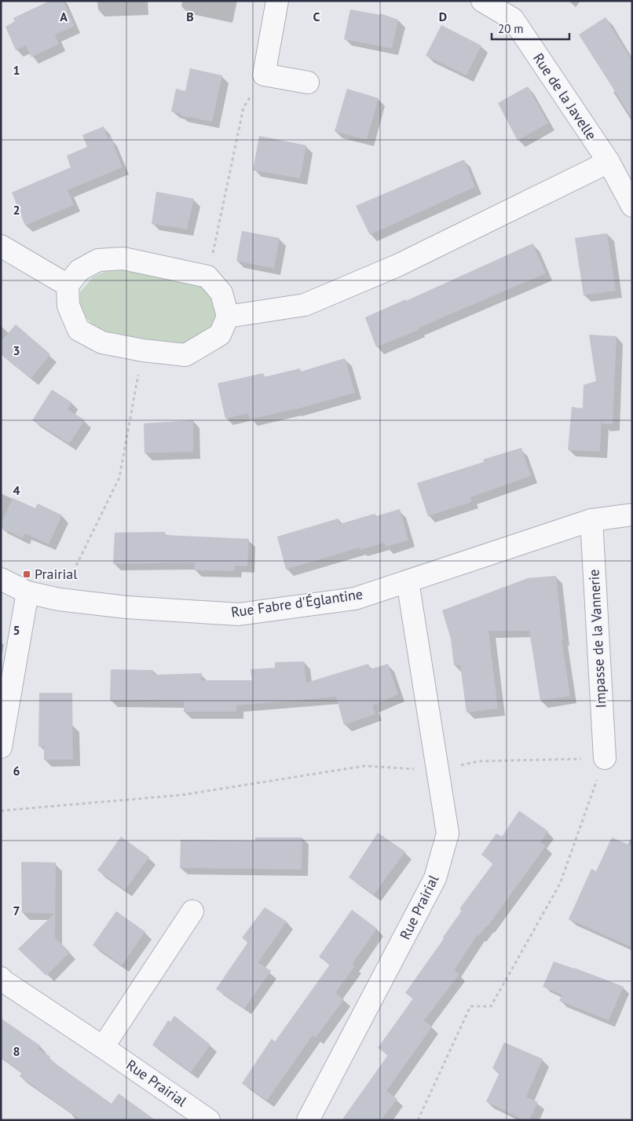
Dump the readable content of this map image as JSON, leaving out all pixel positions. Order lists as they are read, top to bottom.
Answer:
{
  "streets": {
    "street": [
      "Rue de la Javelle",
      "Rue Fabre d'Églantine",
      "Impasse de la Vannerie",
      "Rue Prairial"
    ]
  },
  "crossings": [
    ["Rue Fabre d'Églantine", "Impasse de la Vannerie"],
    ["Rue Fabre d'Églantine", "Rue Prairial"]
  ],
  "places": {
    "transit": ["Prairial"]
  },
  "scale_bar": "20 m",
  "grid": {
    "columns": [
      "A",
      "B",
      "C",
      "D"
    ],
    "rows": [
      "1",
      "2",
      "3",
      "4",
      "5",
      "6",
      "7",
      "8"
    ]
  }
}
